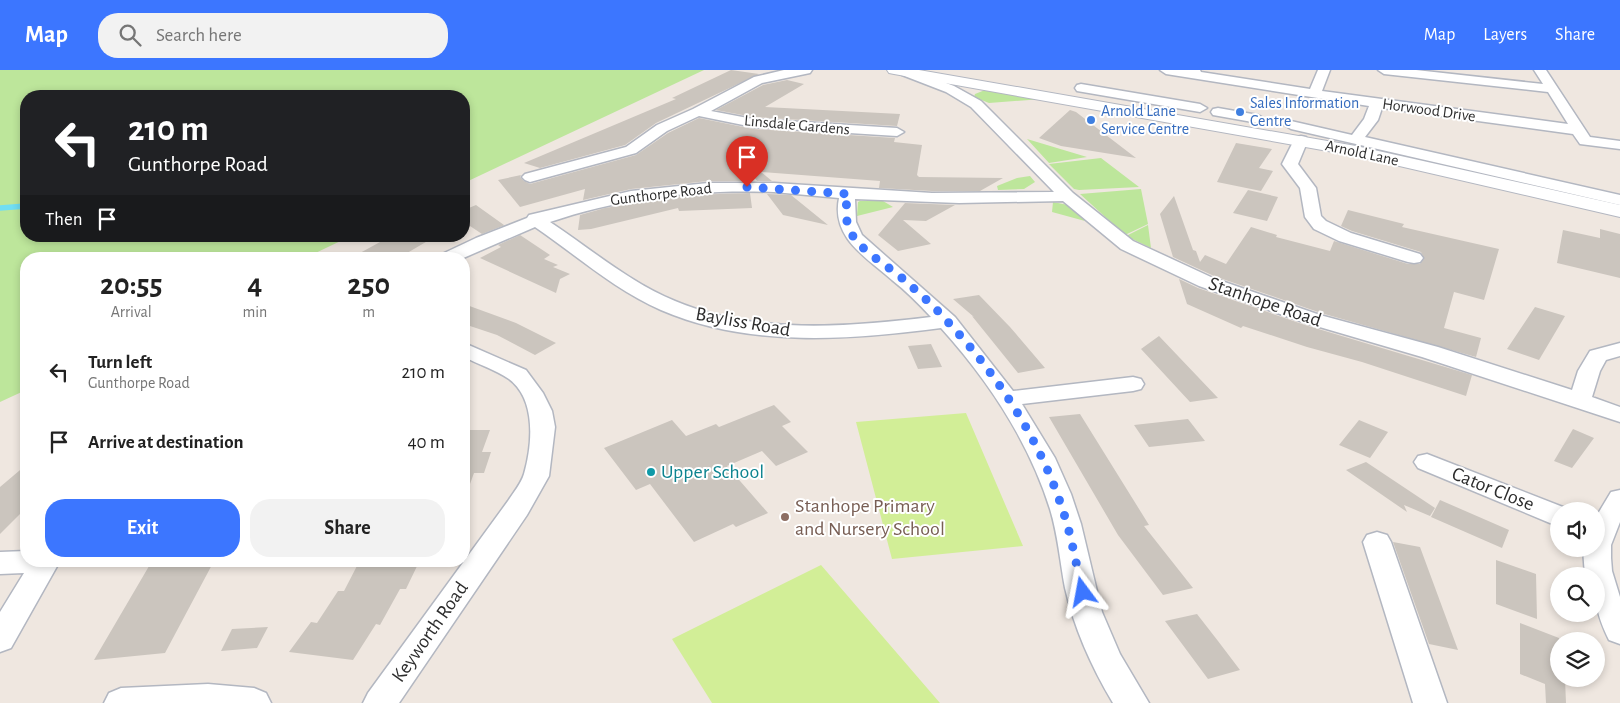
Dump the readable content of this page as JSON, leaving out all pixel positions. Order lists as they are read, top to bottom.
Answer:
{
  "streets": {
    "street": [
      "Horwood Drive",
      "Linsdale Gardens",
      "Arnold Lane",
      "Gunthorpe Road",
      "Stanhope Road",
      "Bayliss Road",
      "Cator Close",
      "Keyworth Road"
    ]
  },
  "crossings": [
    ["Arnold Lane", "Stanhope Road"],
    ["Gunthorpe Road", "Stanhope Road"],
    ["Gunthorpe Road", "Bayliss Road"]
  ],
  "places": [
    "Sales Information Centre",
    "Arnold Lane Service Centre",
    "Upper School",
    "Stanhope Primary and Nursery School"
  ],
  "page": {
    "header": "Map",
    "search": "Search here",
    "nav": ["Map", "Layers", "Share"],
    "turn": ["210 m", "Gunthorpe Road"],
    "then": "Then",
    "eta": [
      "20:55",
      "Arrival",
      "4",
      "min",
      "250",
      "m"
    ],
    "list": [
      {
        "name": "Turn left",
        "note": "Gunthorpe Road",
        "value": "210 m"
      },
      {
        "name": "Arrive at destination",
        "value": "40 m"
      }
    ],
    "buttons": ["Exit", "Share"]
  }
}
